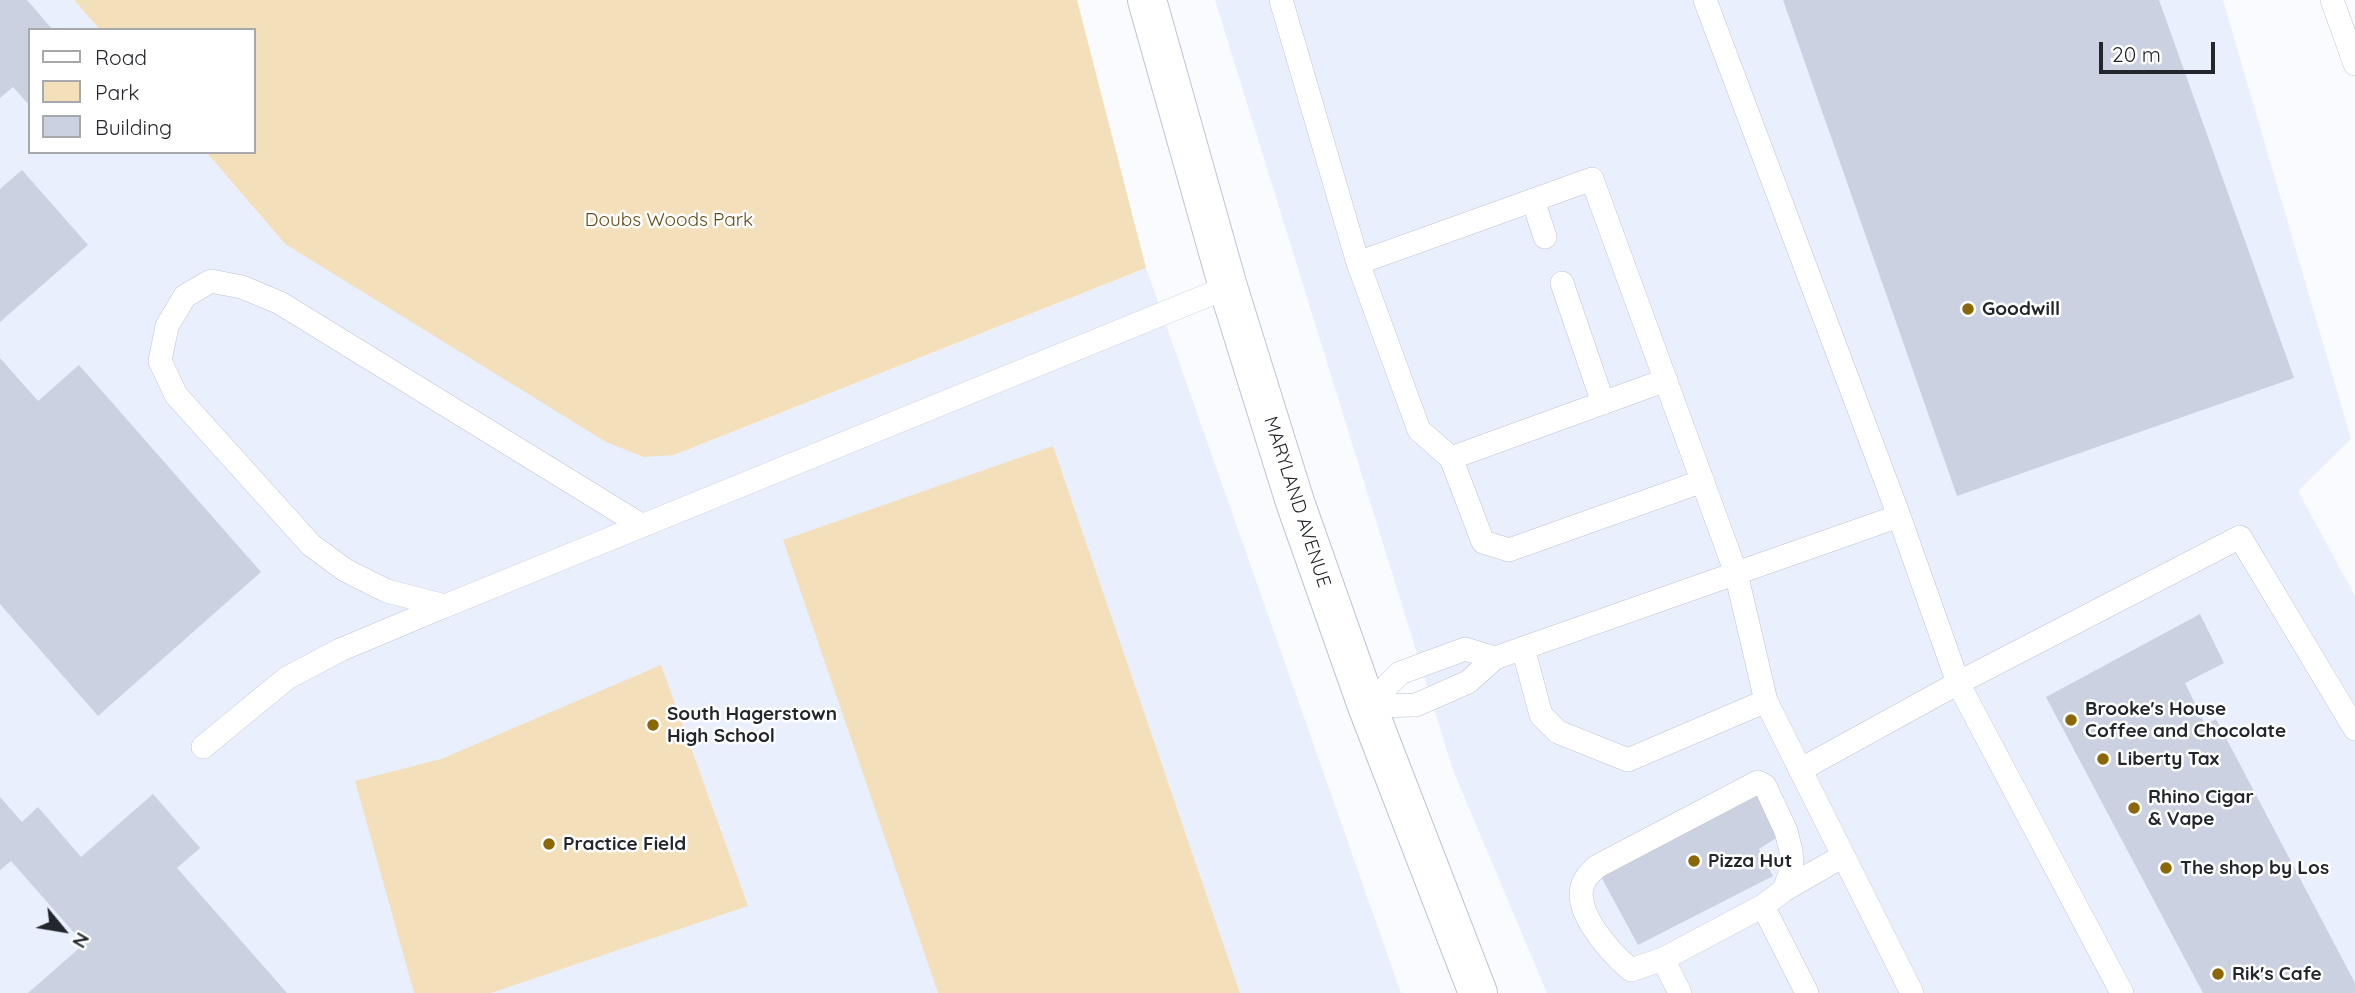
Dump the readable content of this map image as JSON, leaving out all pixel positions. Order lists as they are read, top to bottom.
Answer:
{
  "streets": {
    "main road": ["MARYLAND AVENUE"]
  },
  "parks": ["Doubs Woods Park"],
  "places": [
    "Goodwill",
    "Brooke's House Coffee and Chocolate",
    "South Hagerstown High School",
    "Liberty Tax",
    "Rhino Cigar & Vape",
    "Practice Field",
    "Pizza Hut",
    "The shop by Los",
    "Rik's Cafe"
  ],
  "legend": ["Road", "Park", "Building"],
  "scale_bar": "20 m",
  "north": "bottom right"
}
